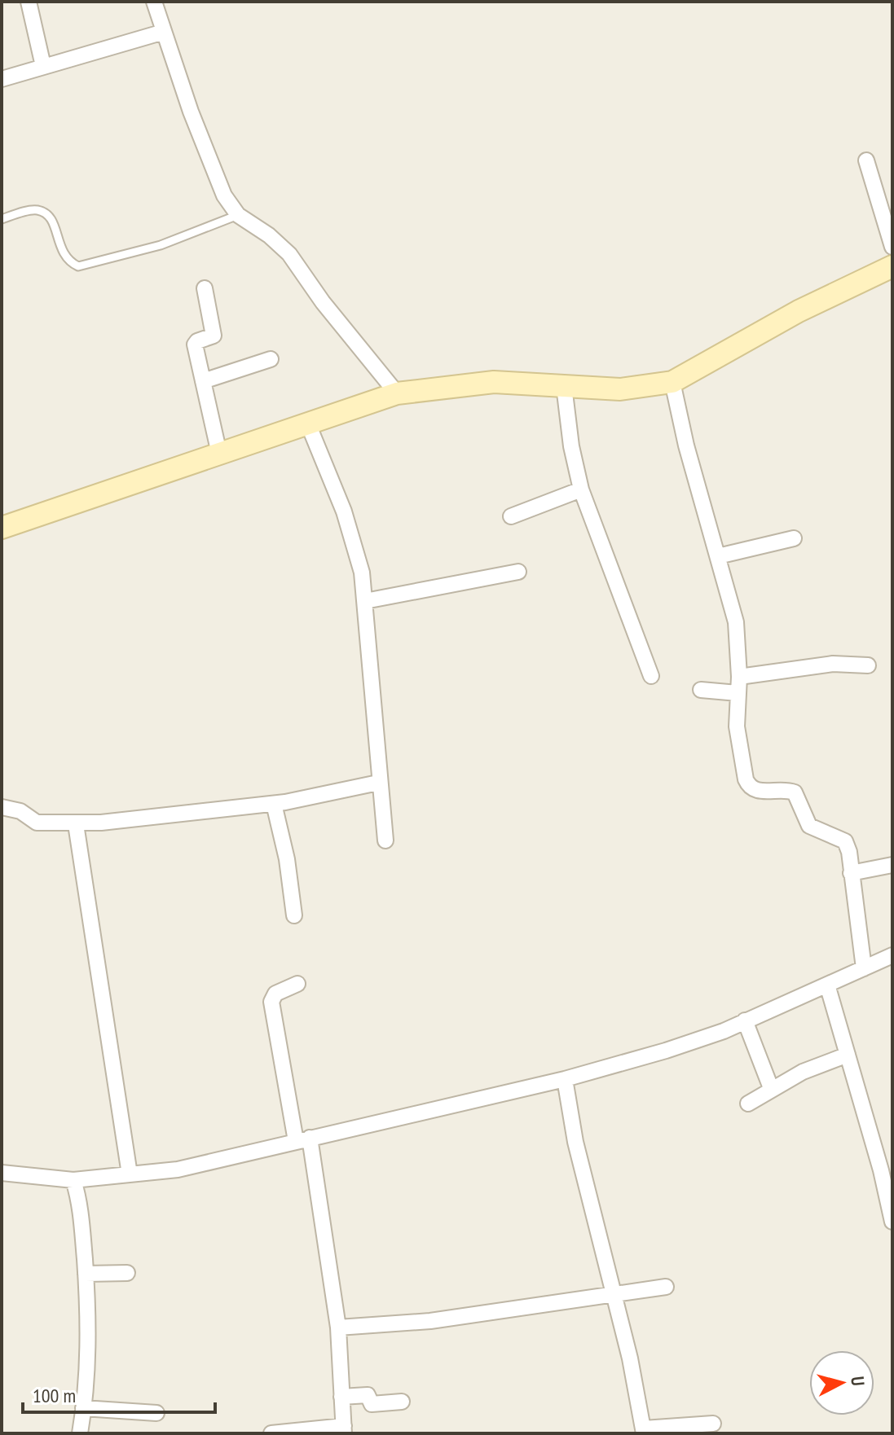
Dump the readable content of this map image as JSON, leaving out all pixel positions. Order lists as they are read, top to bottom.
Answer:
{
  "scale_bar": "100 m",
  "north": "right"
}
